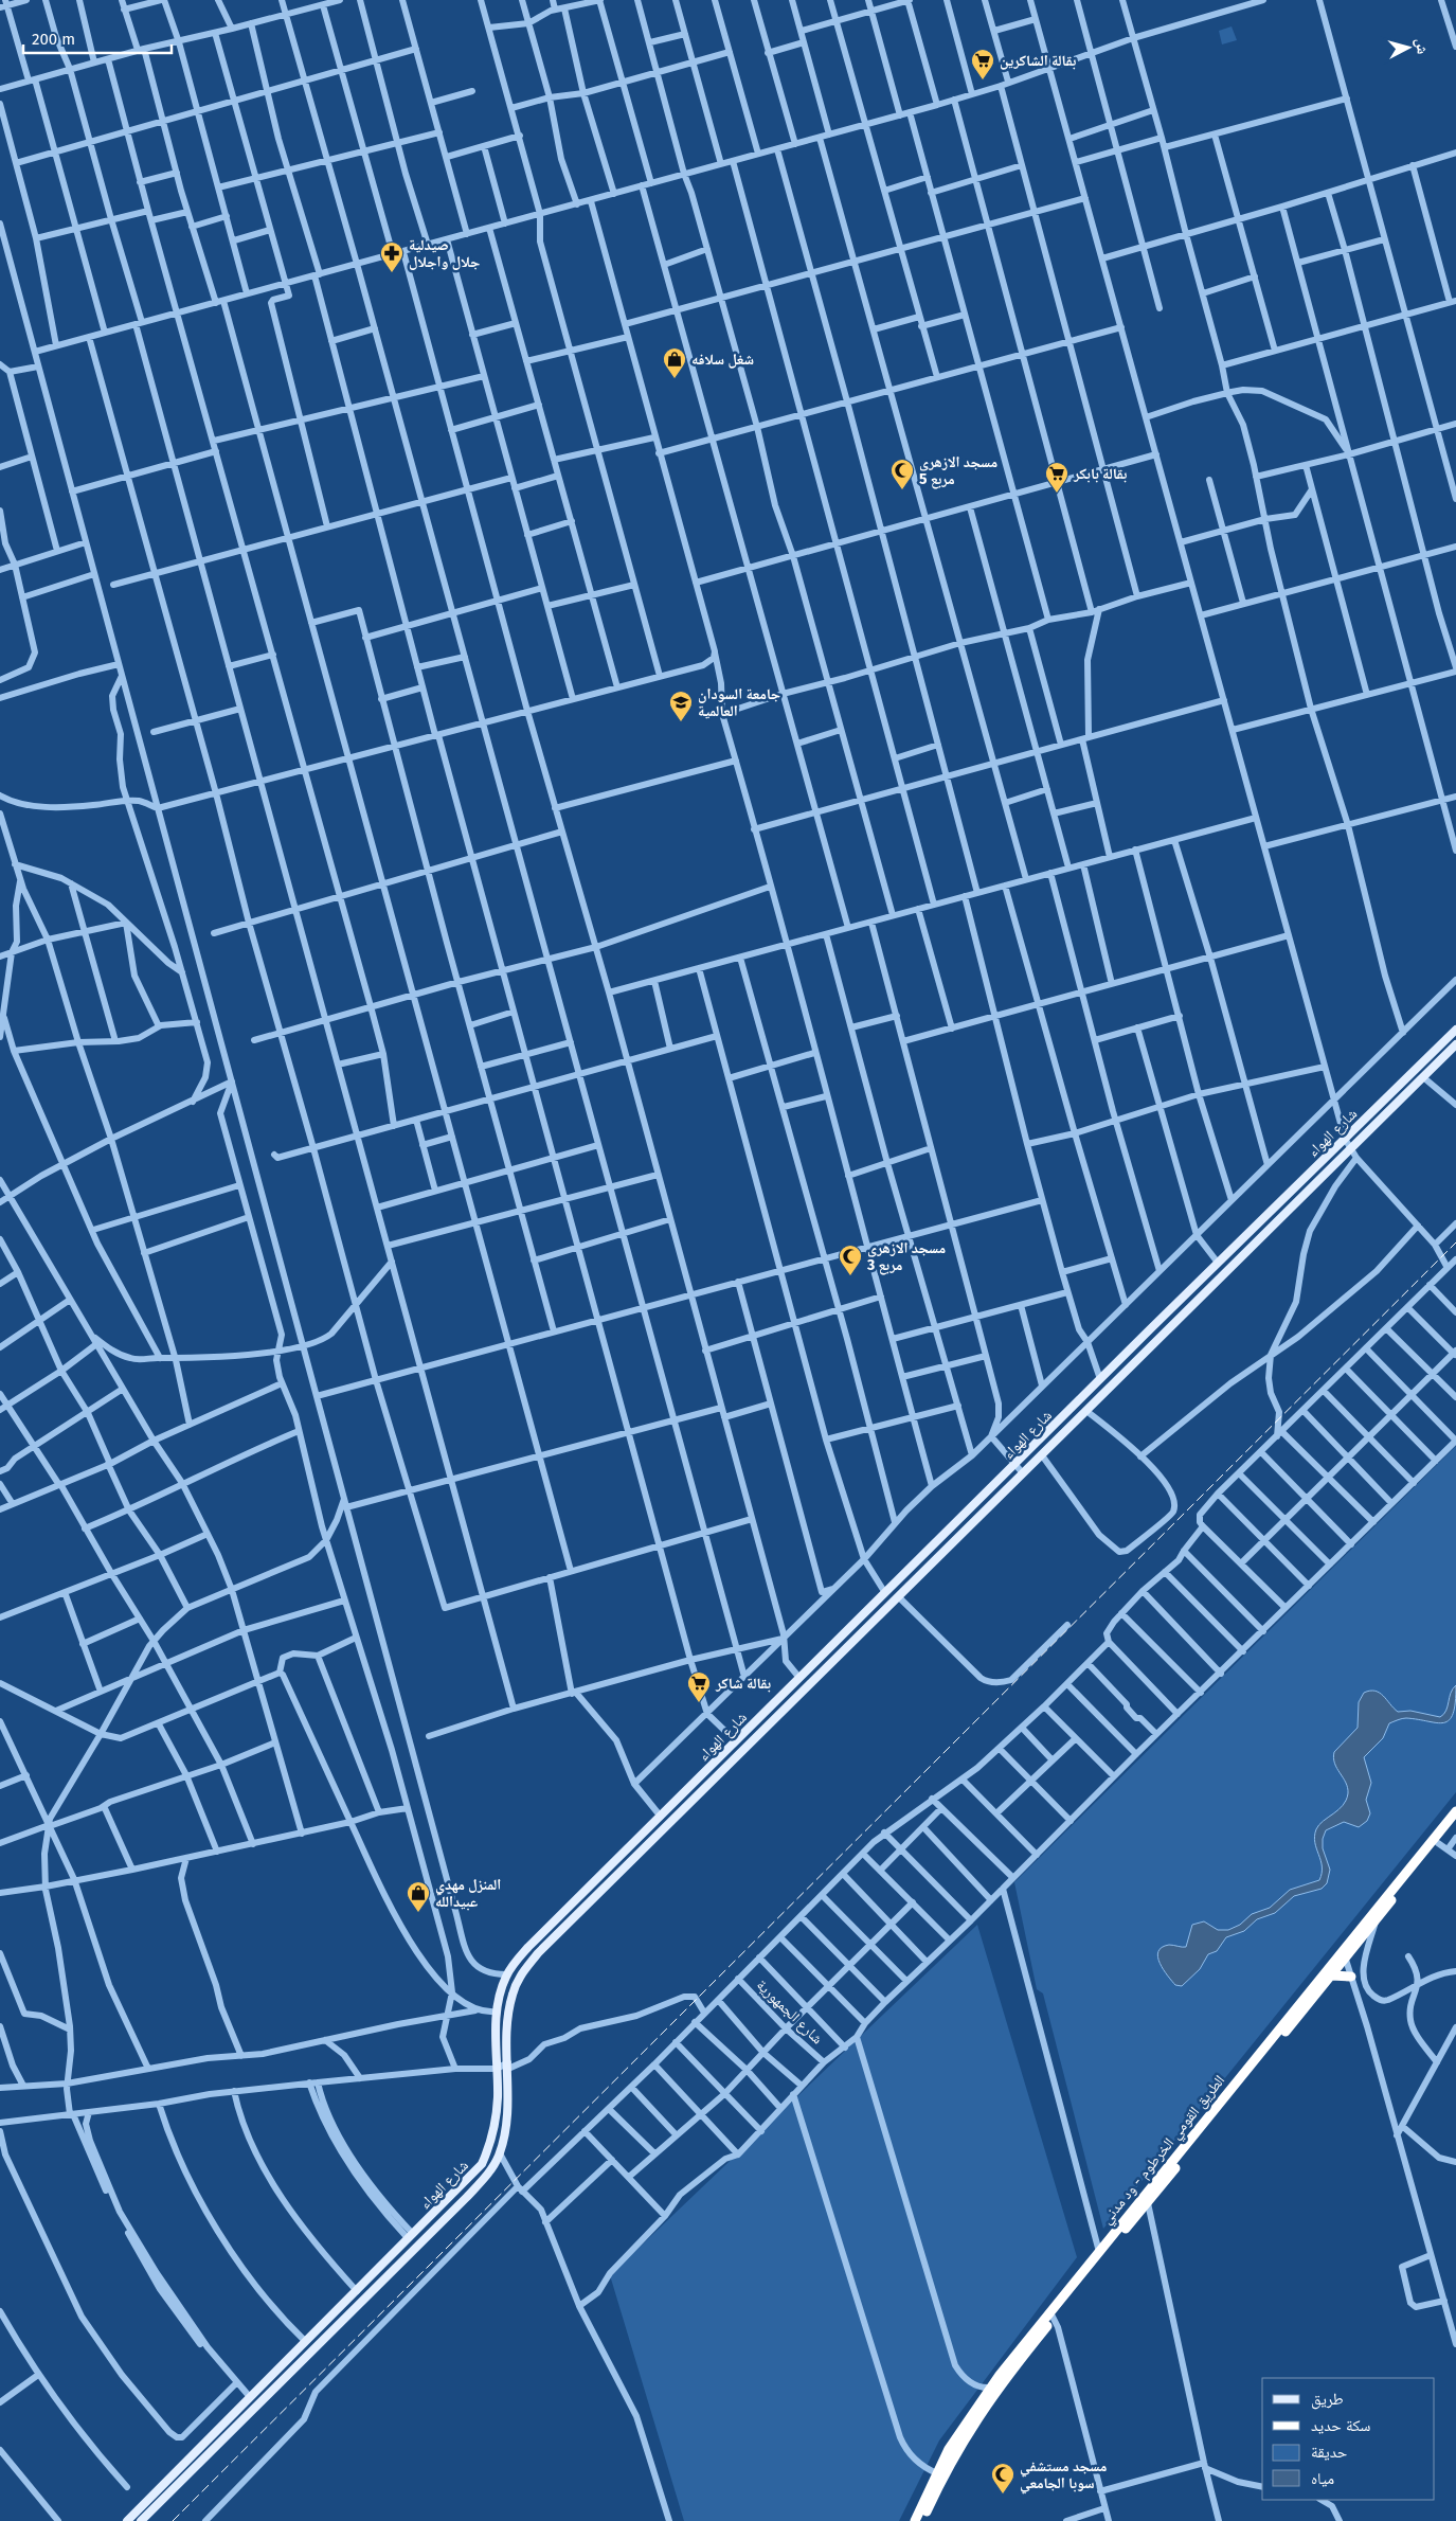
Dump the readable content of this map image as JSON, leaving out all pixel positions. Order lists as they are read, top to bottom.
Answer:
{
  "streets": {
    "highway": ["الطريق القومي الخرطوم - ود مدني"],
    "main road": ["شارع الهواء"],
    "street": ["شارع الجمهورية"]
  },
  "places": {
    "supermarket": ["بقالة الشاكرين", "بقالة بابكر", "بقالة شاكر"],
    "pharmacy": ["صيدلية جلال واجلال"],
    "shop": ["شغل سلافه", "المنزل مهدي عبيدالله"],
    "mosque": ["مسجد الازهري مربع 5", "مسجد الازهري مربع 3", "مسجد مستشفي سوبا الجامعي"],
    "school or university": ["جامعة السودان العالمية"]
  },
  "legend": [
    "طريق",
    "سكة حديد",
    "حديقة",
    "مياه"
  ],
  "scale_bar": "200 m",
  "north": "right"
}
